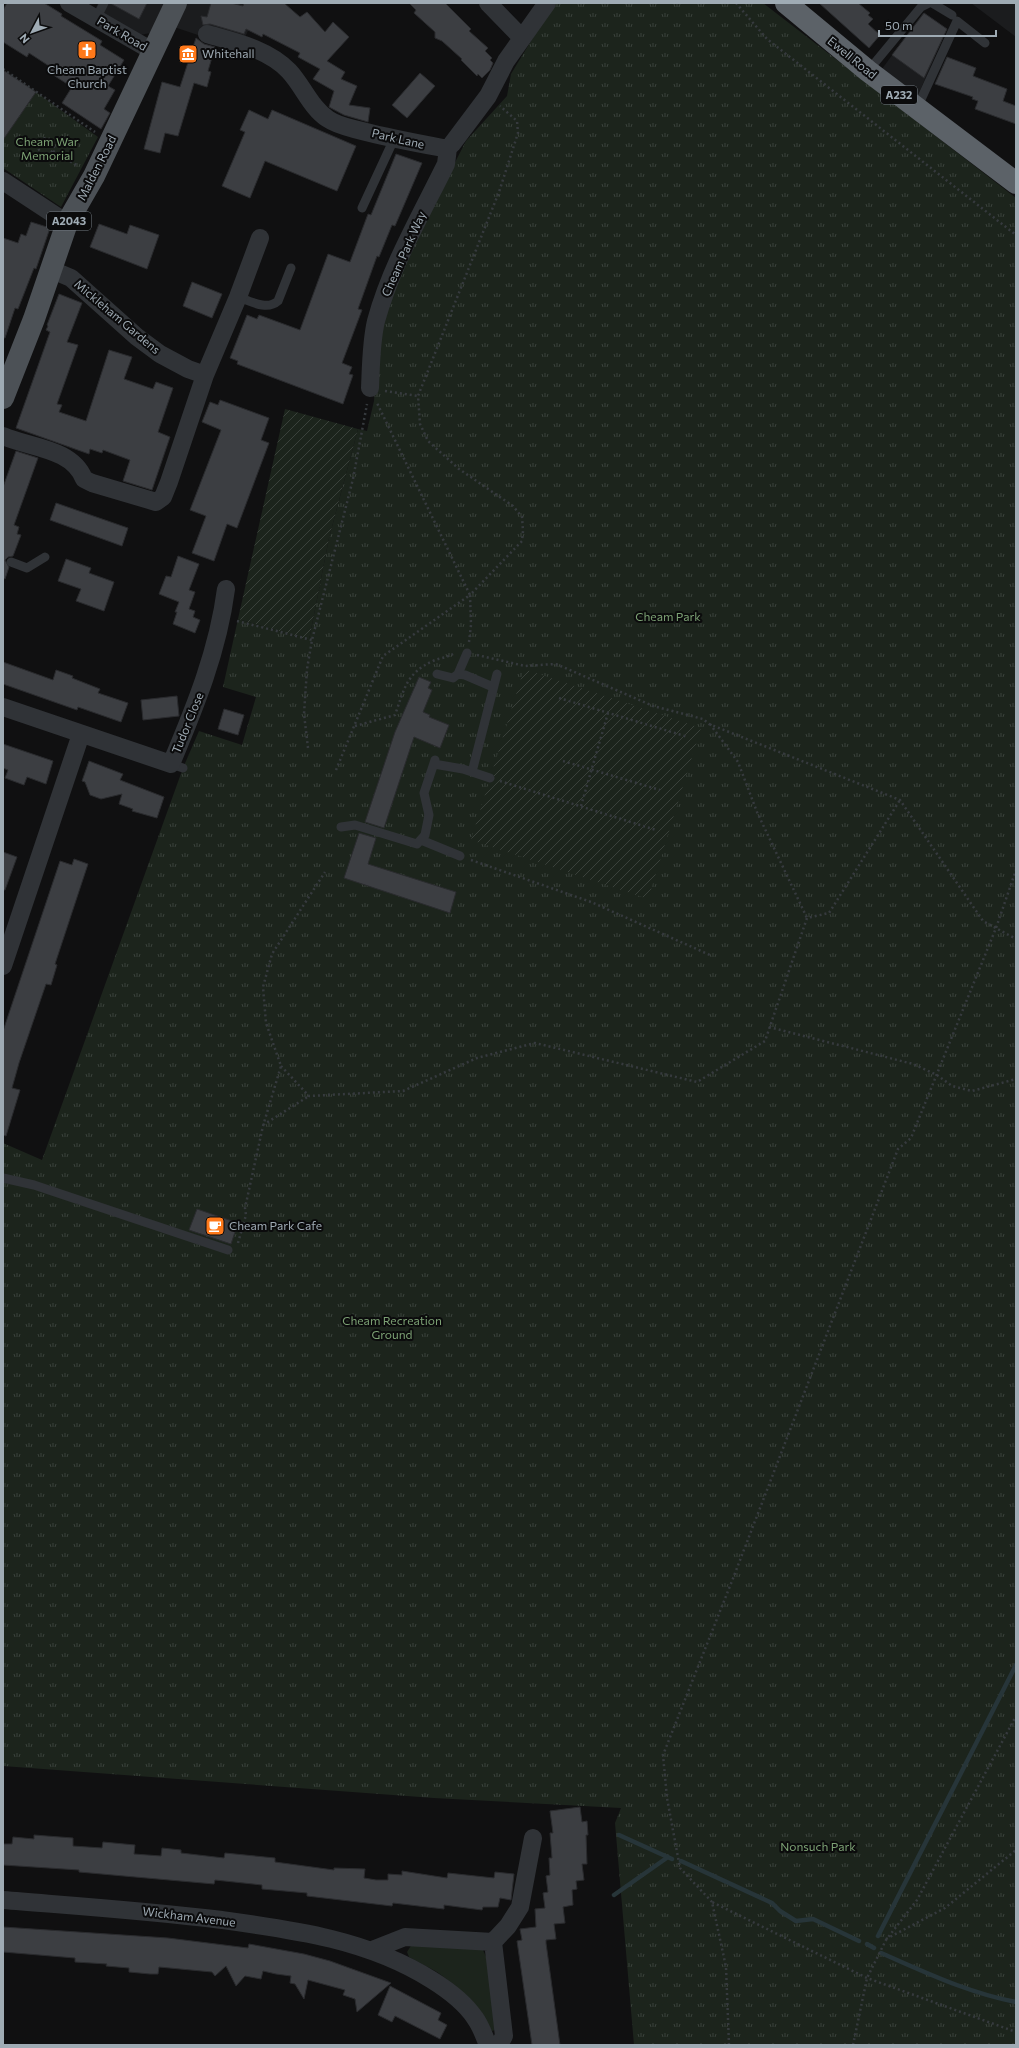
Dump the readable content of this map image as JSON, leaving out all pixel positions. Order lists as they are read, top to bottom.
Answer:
{
  "streets": {
    "highway": ["Ewell Road", "A232"],
    "main road": ["Malden Road", "A2043"],
    "street": [
      "Park Road",
      "Park Lane",
      "Cheam Park Way",
      "Mickleham Gardens",
      "Tudor Close",
      "Wickham Avenue"
    ]
  },
  "crossings": [
    ["Park Road", "Malden Road"],
    ["Park Road", "A2043"],
    ["Park Lane", "Cheam Park Way"],
    ["Malden Road", "A2043"],
    ["Malden Road", "Mickleham Gardens"]
  ],
  "parks": [
    "Cheam War Memorial",
    "Cheam Park",
    "Cheam Recreation Ground",
    "Nonsuch Park"
  ],
  "places": {
    "church": ["Cheam Baptist Church"],
    "museum": ["Whitehall"],
    "cafe": ["Cheam Park Cafe"]
  },
  "scale_bar": "50 m",
  "north": "bottom left"
}
